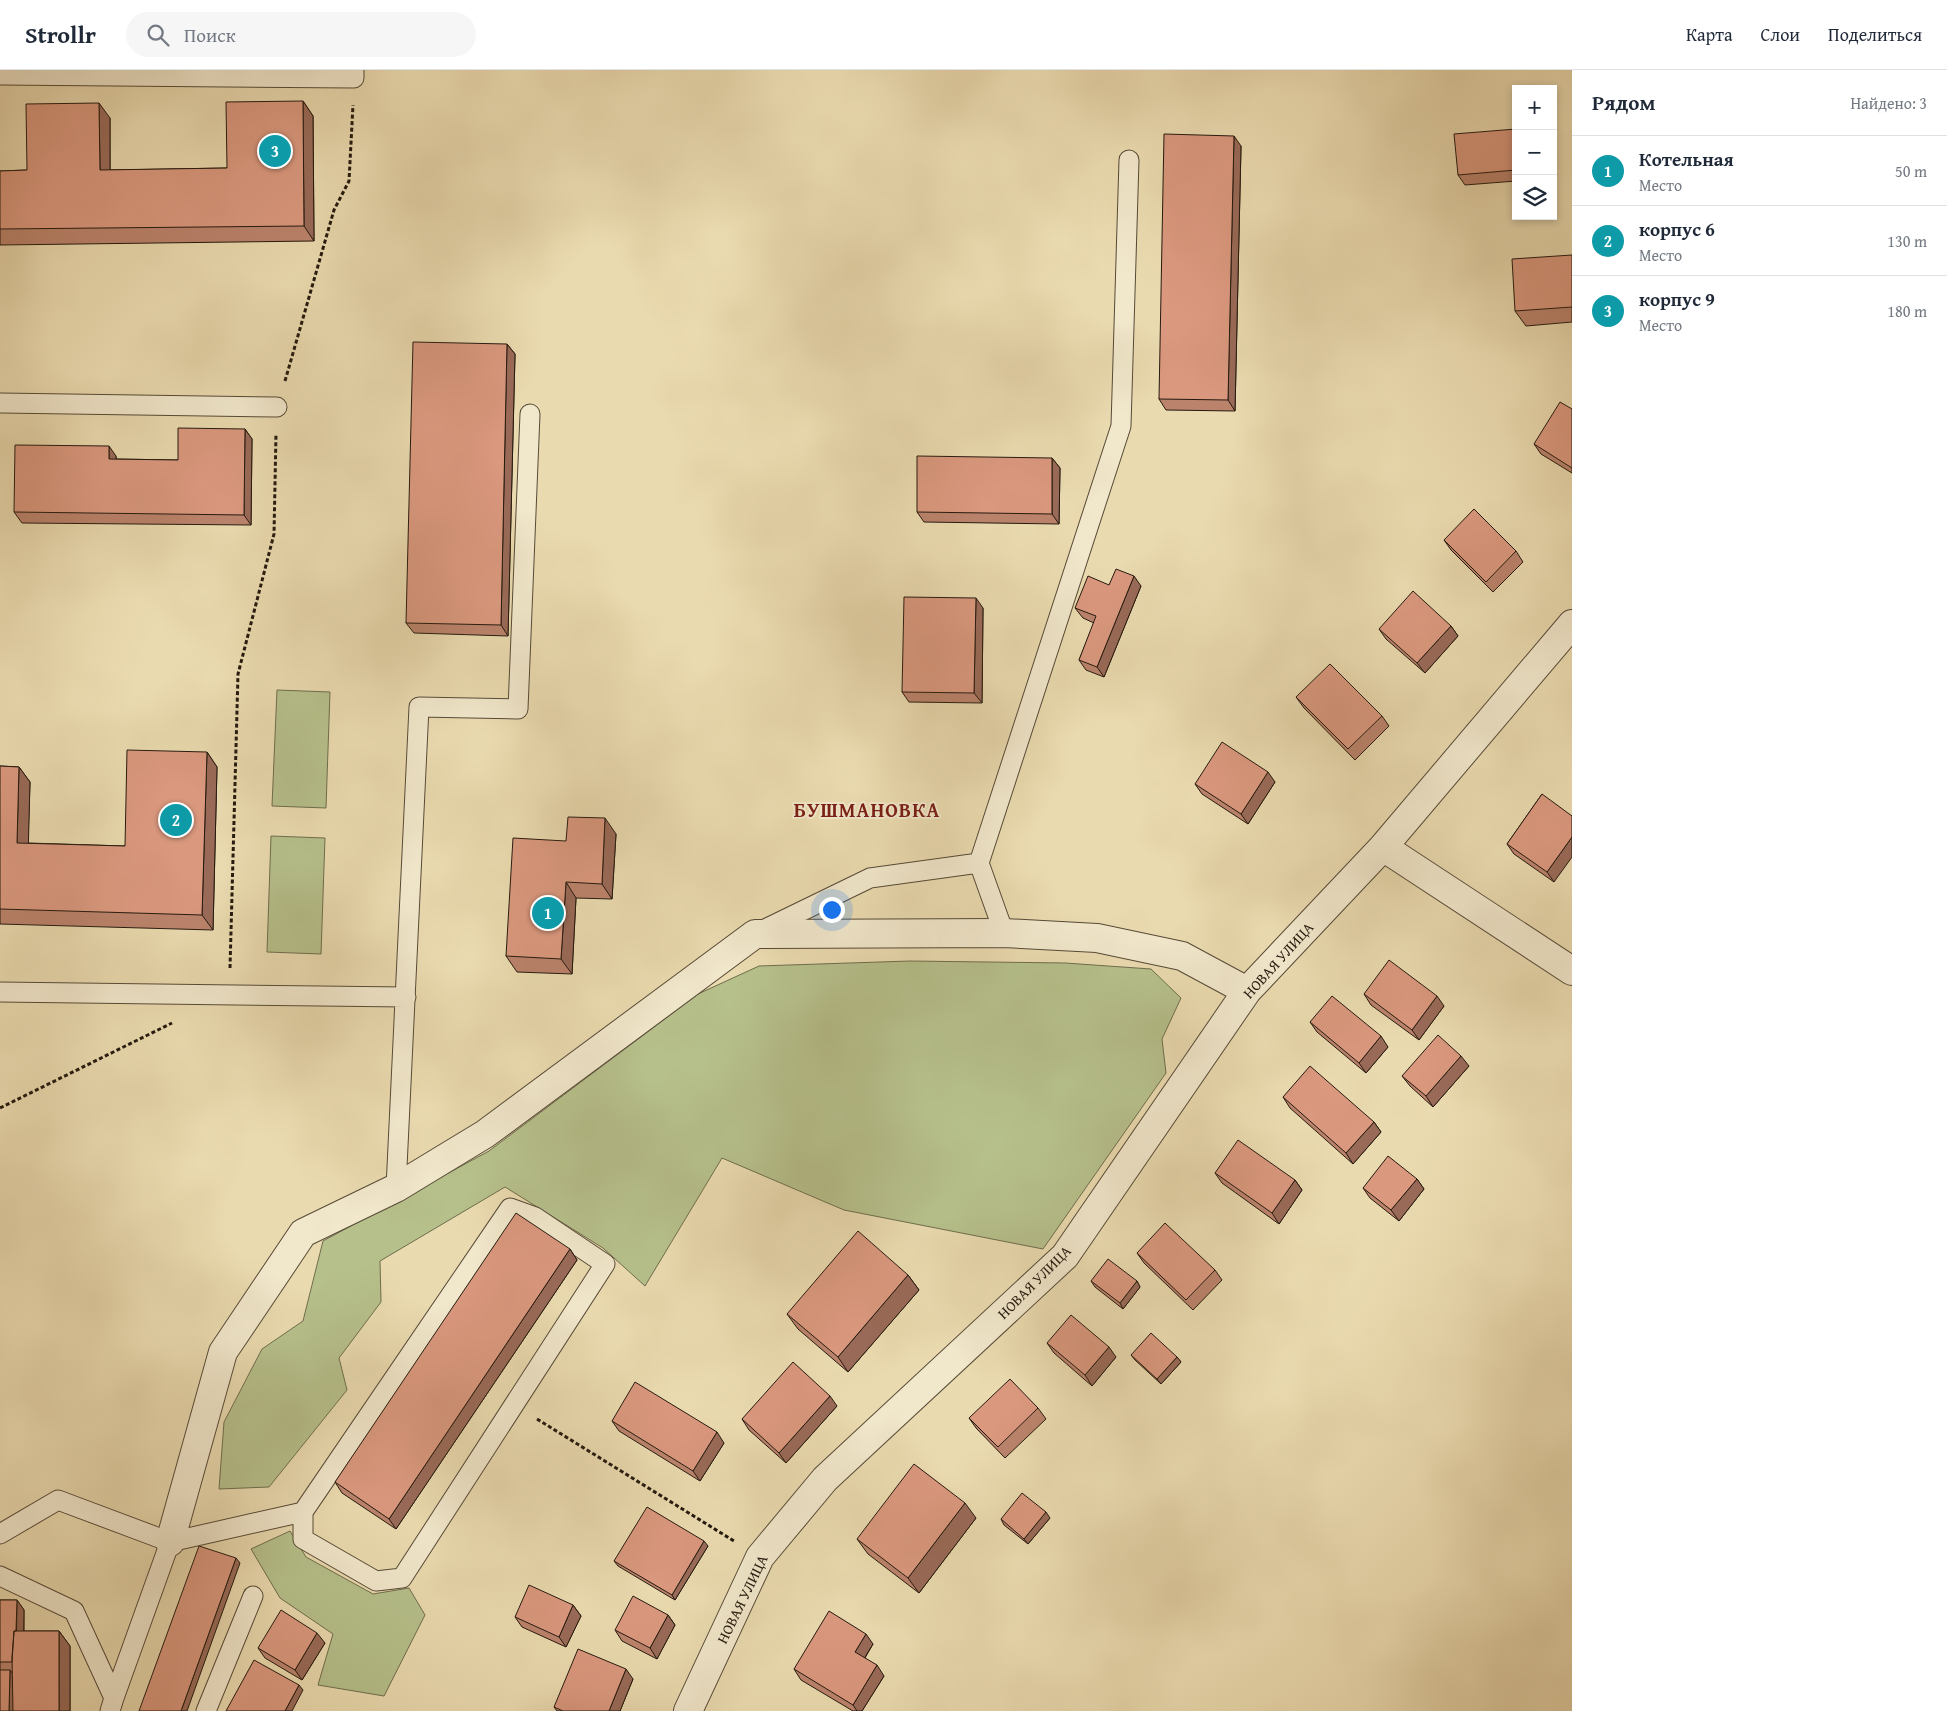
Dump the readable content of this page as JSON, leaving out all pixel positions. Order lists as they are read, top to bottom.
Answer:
{
  "streets": {
    "street": ["НОВАЯ УЛИЦА"]
  },
  "districts": ["БУШМАНОВКА"],
  "page": {
    "header": "Strollr",
    "search": "Поиск",
    "nav": ["Карта", "Слои", "Поделиться"],
    "heading": ["Рядом", "Найдено: 3"],
    "map_buttons": ["+", "−"],
    "pins": ["3", "2", "1"],
    "list": [
      {
        "mark": "1",
        "name": "Котельная",
        "note": "Место",
        "value": "50 m"
      },
      {
        "mark": "2",
        "name": "корпус 6",
        "note": "Место",
        "value": "130 m"
      },
      {
        "mark": "3",
        "name": "корпус 9",
        "note": "Место",
        "value": "180 m"
      }
    ]
  }
}
